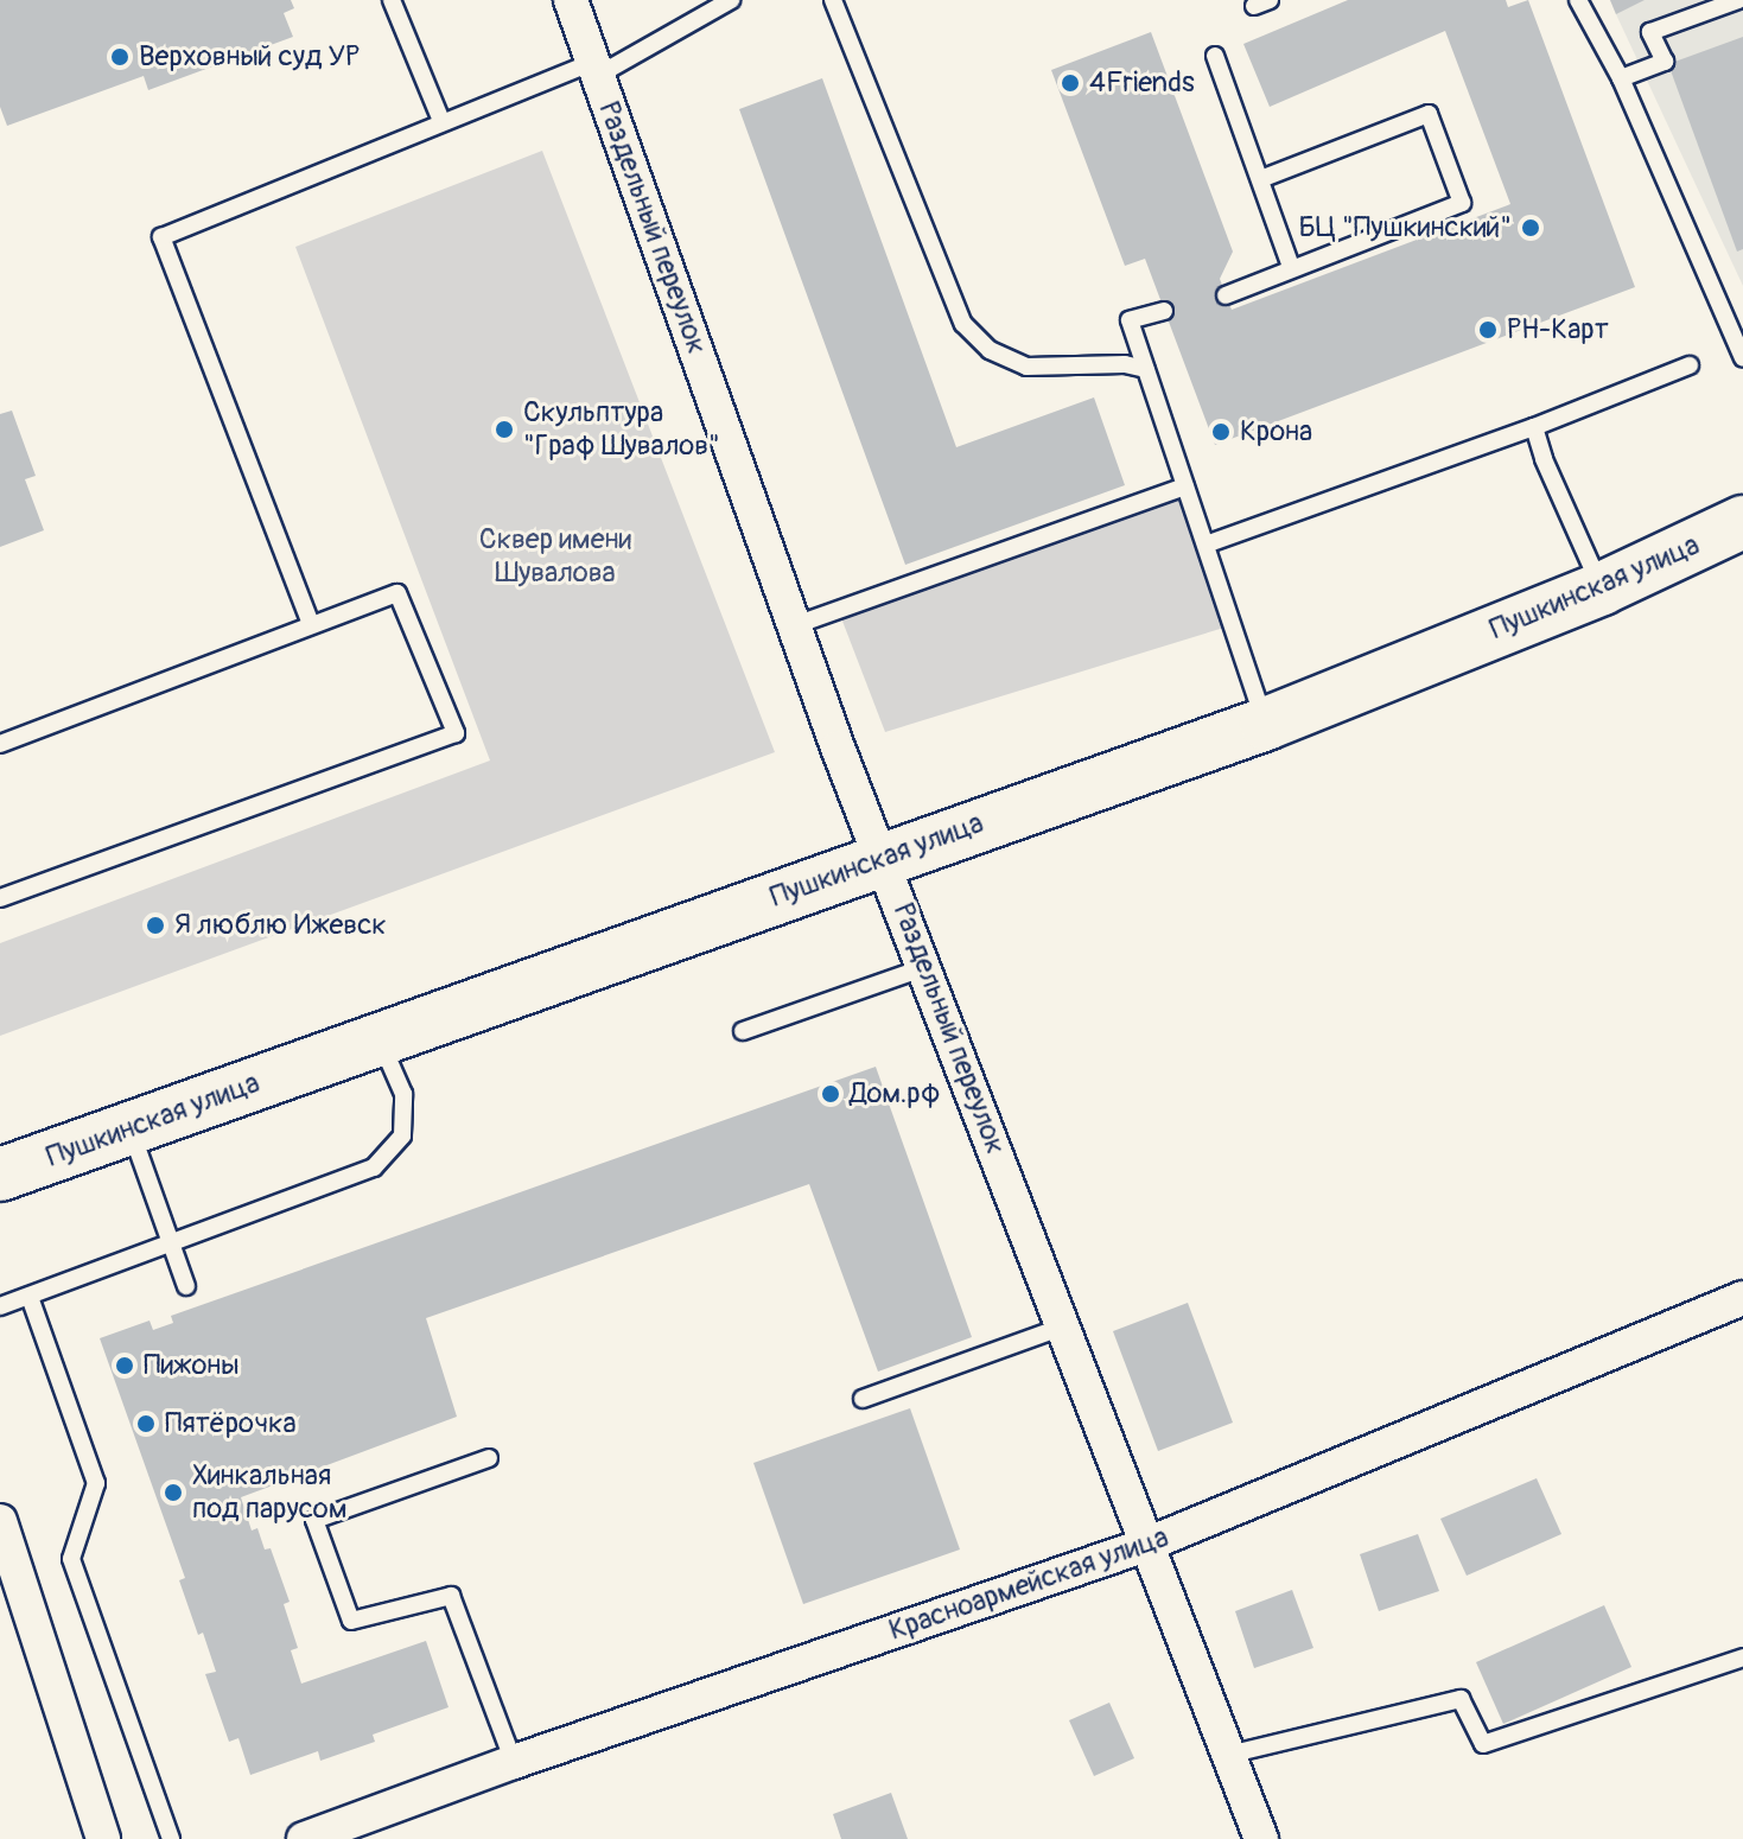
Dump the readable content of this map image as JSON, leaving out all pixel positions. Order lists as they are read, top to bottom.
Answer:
{
  "streets": {
    "main road": ["Пушкинская улица"],
    "street": ["Раздельный переулок", "Красноармейская улица"]
  },
  "crossings": [
    ["Раздельный переулок", "Пушкинская улица"],
    ["Раздельный переулок", "Красноармейская улица"]
  ],
  "parks": ["Сквер имени Шувалова"],
  "places": [
    "Верховный суд УР",
    "4Friends",
    "БЦ \"Пушкинский\"",
    "РН-Карт",
    "Скульптура \"Граф Шувалов\"",
    "Крона",
    "Я люблю Ижевск",
    "Дом.рф",
    "Пижоны",
    "Пятёрочка",
    "Хинкальная под парусом"
  ]
}
